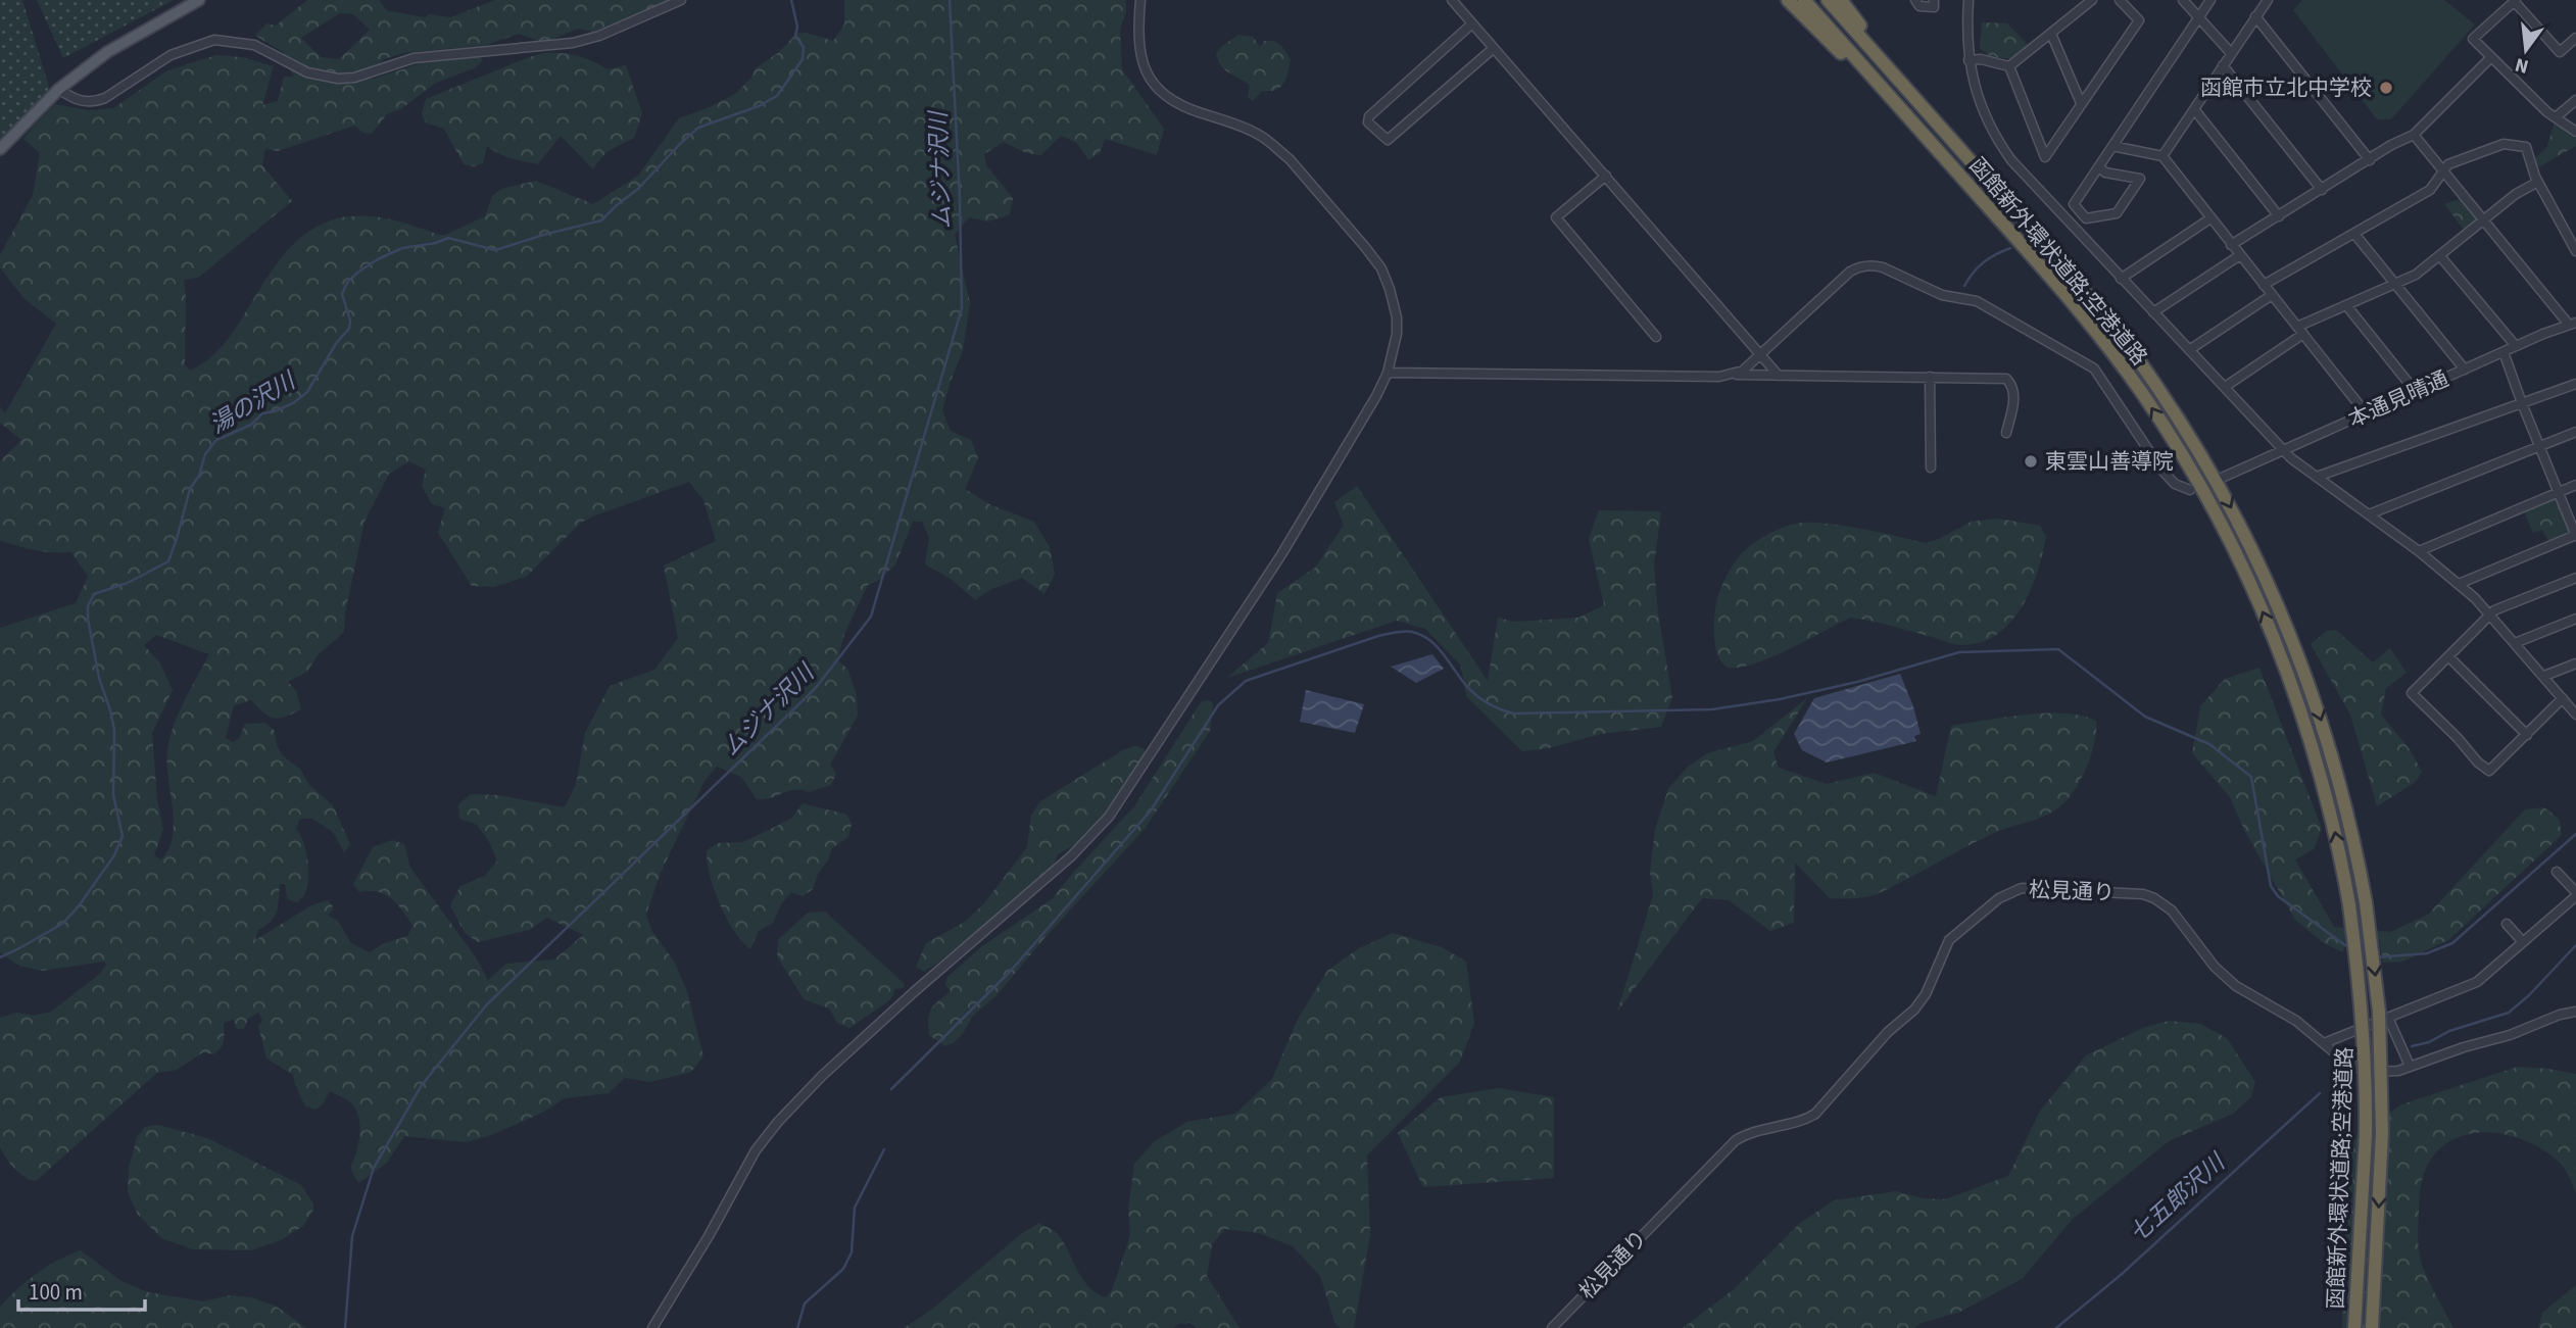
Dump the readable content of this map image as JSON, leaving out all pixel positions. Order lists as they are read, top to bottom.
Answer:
{
  "streets": {
    "highway": ["函館新外環状道路;空港道路"],
    "street": ["本通見晴通", "松見通り"]
  },
  "water": ["ムジナ沢川", "湯の沢川", "七五郎沢川"],
  "places": ["函館市立北中学校", "東雲山善導院"],
  "scale_bar": "100 m",
  "north": "bottom"
}
